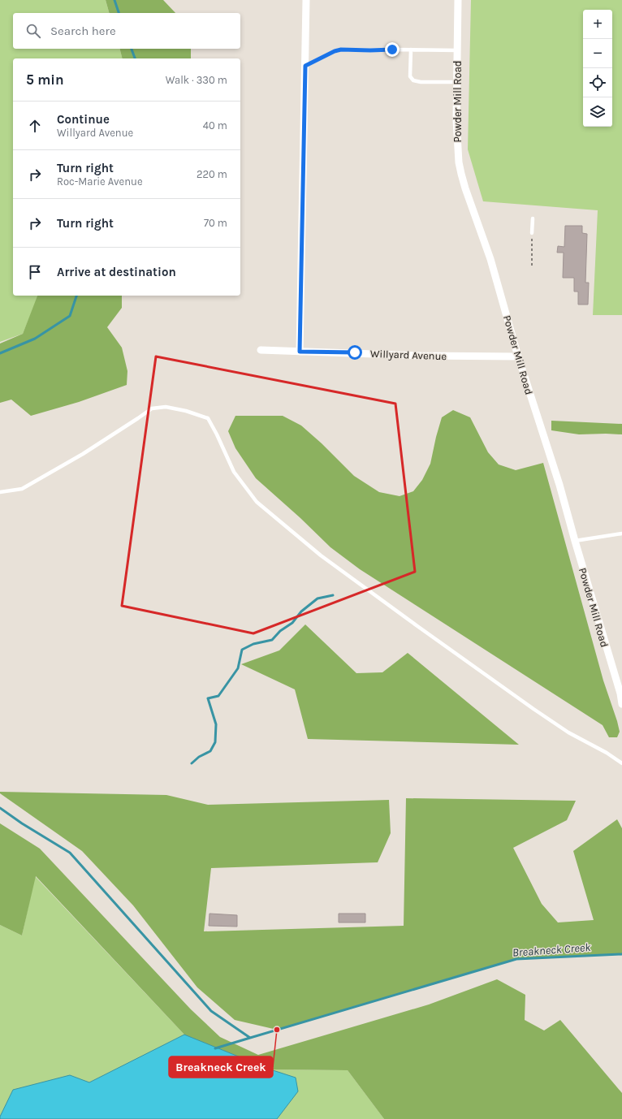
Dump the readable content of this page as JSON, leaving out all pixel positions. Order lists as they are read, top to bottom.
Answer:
{
  "streets": {
    "street": ["Powder Mill Road", "Willyard Avenue"]
  },
  "crossings": [
    ["Powder Mill Road", "Willyard Avenue"]
  ],
  "water": ["Breakneck Creek"],
  "places": ["Breakneck Creek"],
  "page": {
    "map_buttons": ["+", "−"],
    "search": "Search here",
    "heading": ["5 min", "Walk · 330 m"],
    "list": [
      ["Continue", "Willyard Avenue", "40 m"],
      ["Turn right", "Roc-Marie Avenue", "220 m"],
      ["Turn right", "70 m"],
      "Arrive at destination"
    ]
  }
}
